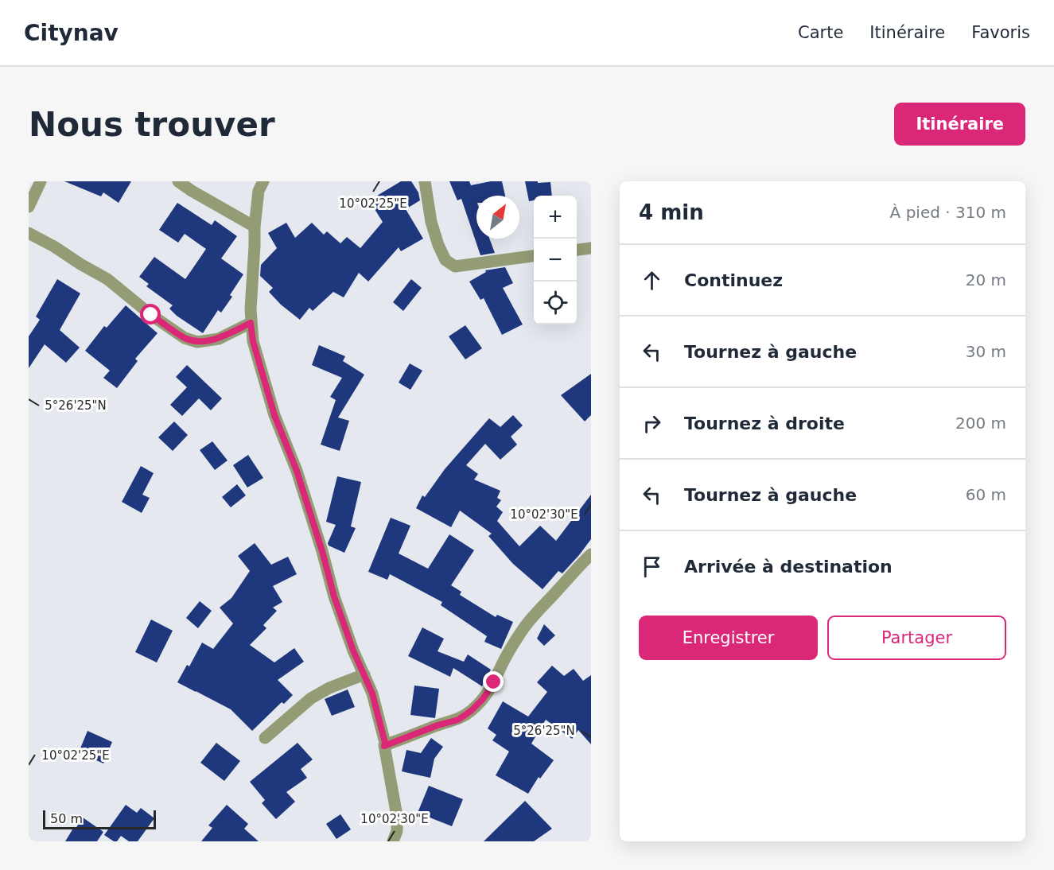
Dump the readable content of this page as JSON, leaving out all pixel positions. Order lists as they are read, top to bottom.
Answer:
{
  "scale_bar": "50 m",
  "north": "top right",
  "page": {
    "header": "Citynav",
    "nav": ["Carte", "Itinéraire", "Favoris"],
    "buttons": [
      "Itinéraire",
      ["Enregistrer", "Partager"]
    ],
    "title": "Nous trouver",
    "heading": ["4 min", "À pied · 310 m"],
    "map_buttons": ["+", "−"],
    "list": [
      ["Continuez", "20 m"],
      ["Tournez à gauche", "30 m"],
      ["Tournez à droite", "200 m"],
      ["Tournez à gauche", "60 m"],
      "Arrivée à destination"
    ],
    "scale": "50 m"
  },
  "coordinates": ["10°02'25\"E", "5°26'25\"N", "10°02'30\"E"]
}
